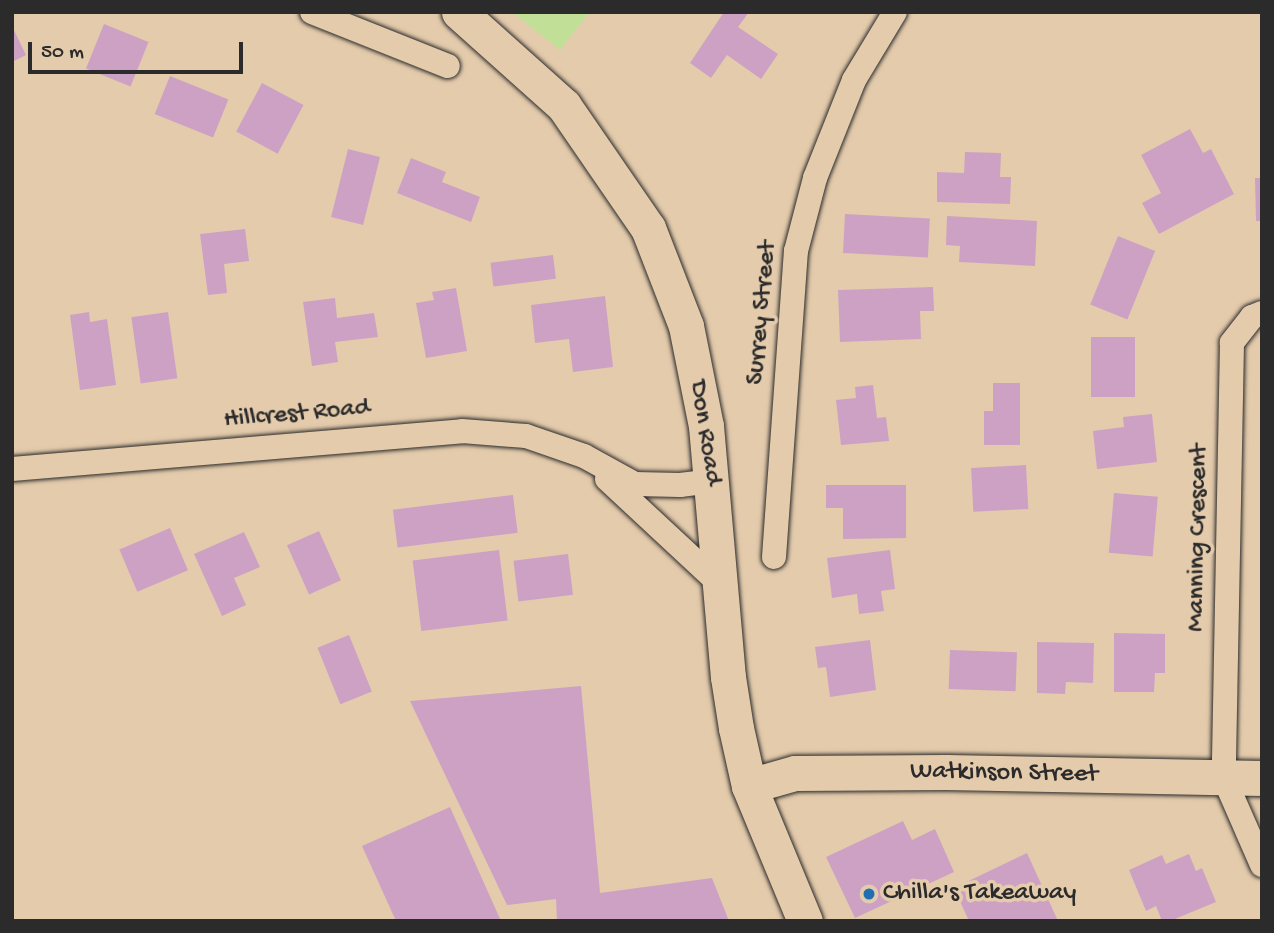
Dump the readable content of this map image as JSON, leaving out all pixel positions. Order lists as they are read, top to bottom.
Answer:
{
  "streets": {
    "main road": ["Don Road", "Watkinson Street"],
    "street": ["Surrey Street", "Hillcrest Road", "Manning Crescent"]
  },
  "crossings": [
    ["Hillcrest Road", "Don Road"],
    ["Don Road", "Watkinson Street"],
    ["Manning Crescent", "Watkinson Street"]
  ],
  "places": ["Chilla's Takeaway"],
  "scale_bar": "50 m"
}
